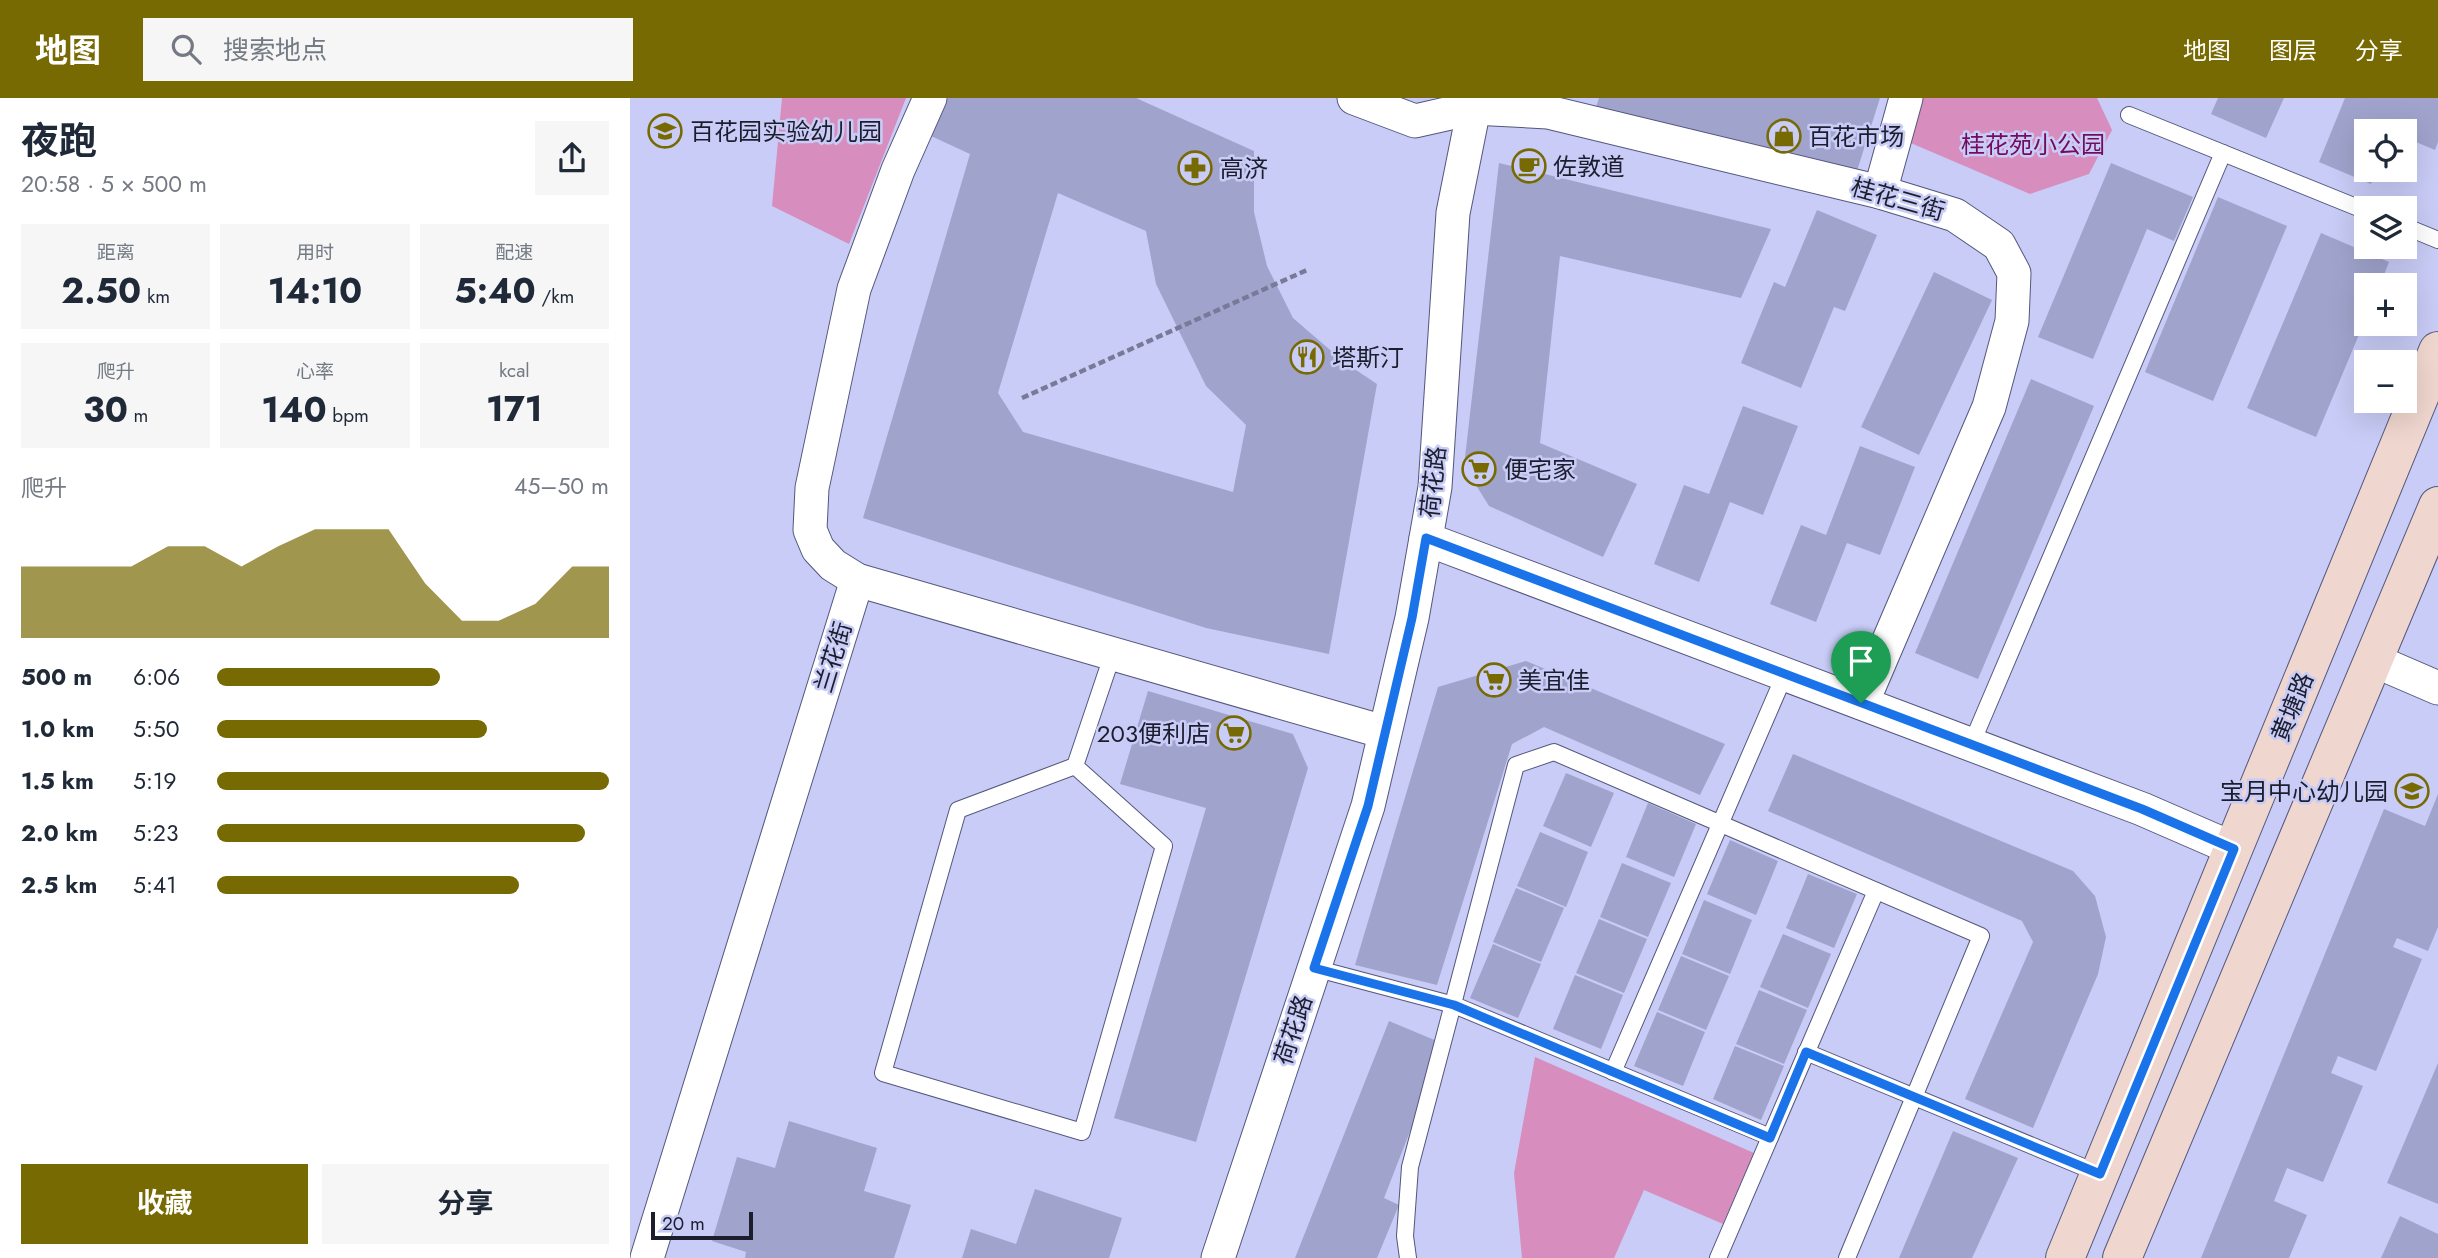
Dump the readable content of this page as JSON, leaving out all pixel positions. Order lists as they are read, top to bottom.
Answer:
{
  "streets": {
    "main road": ["黄塘路"],
    "street": ["桂花三街", "荷花路", "兰花街"]
  },
  "crossings": [
    ["桂花三街", "荷花路"]
  ],
  "parks": ["桂花苑小公园"],
  "places": {
    "school or university": ["百花园实验幼儿园", "宝月中心幼儿园"],
    "shop": ["百花市场"],
    "cafe": ["佐敦道"],
    "pharmacy": ["高济"],
    "restaurant": ["塔斯汀"],
    "supermarket": ["便宅家", "美宜佳", "203便利店"]
  },
  "scale_bar": "20 m",
  "page": {
    "header": "地图",
    "search": "搜索地点",
    "nav": ["地图", "图层", "分享"],
    "heading": ["夜跑", "20:58 · 5 × 500 m"],
    "map_buttons": ["+", "−"],
    "stats": [
      ["距离", "2.50 km"],
      ["用时", "14:10"],
      ["配速", "5:40 /km"],
      ["爬升", "30 m"],
      ["心率", "140 bpm"],
      ["kcal", "171"]
    ],
    "chart": ["爬升", "45–50 m"],
    "list": [
      {
        "name": "500 m",
        "note": "6:06"
      },
      {
        "name": "1.0 km",
        "note": "5:50"
      },
      {
        "name": "1.5 km",
        "note": "5:19"
      },
      {
        "name": "2.0 km",
        "note": "5:23"
      },
      {
        "name": "2.5 km",
        "note": "5:41"
      }
    ],
    "buttons": ["收藏", "分享"],
    "scale": "20 m"
  }
}
